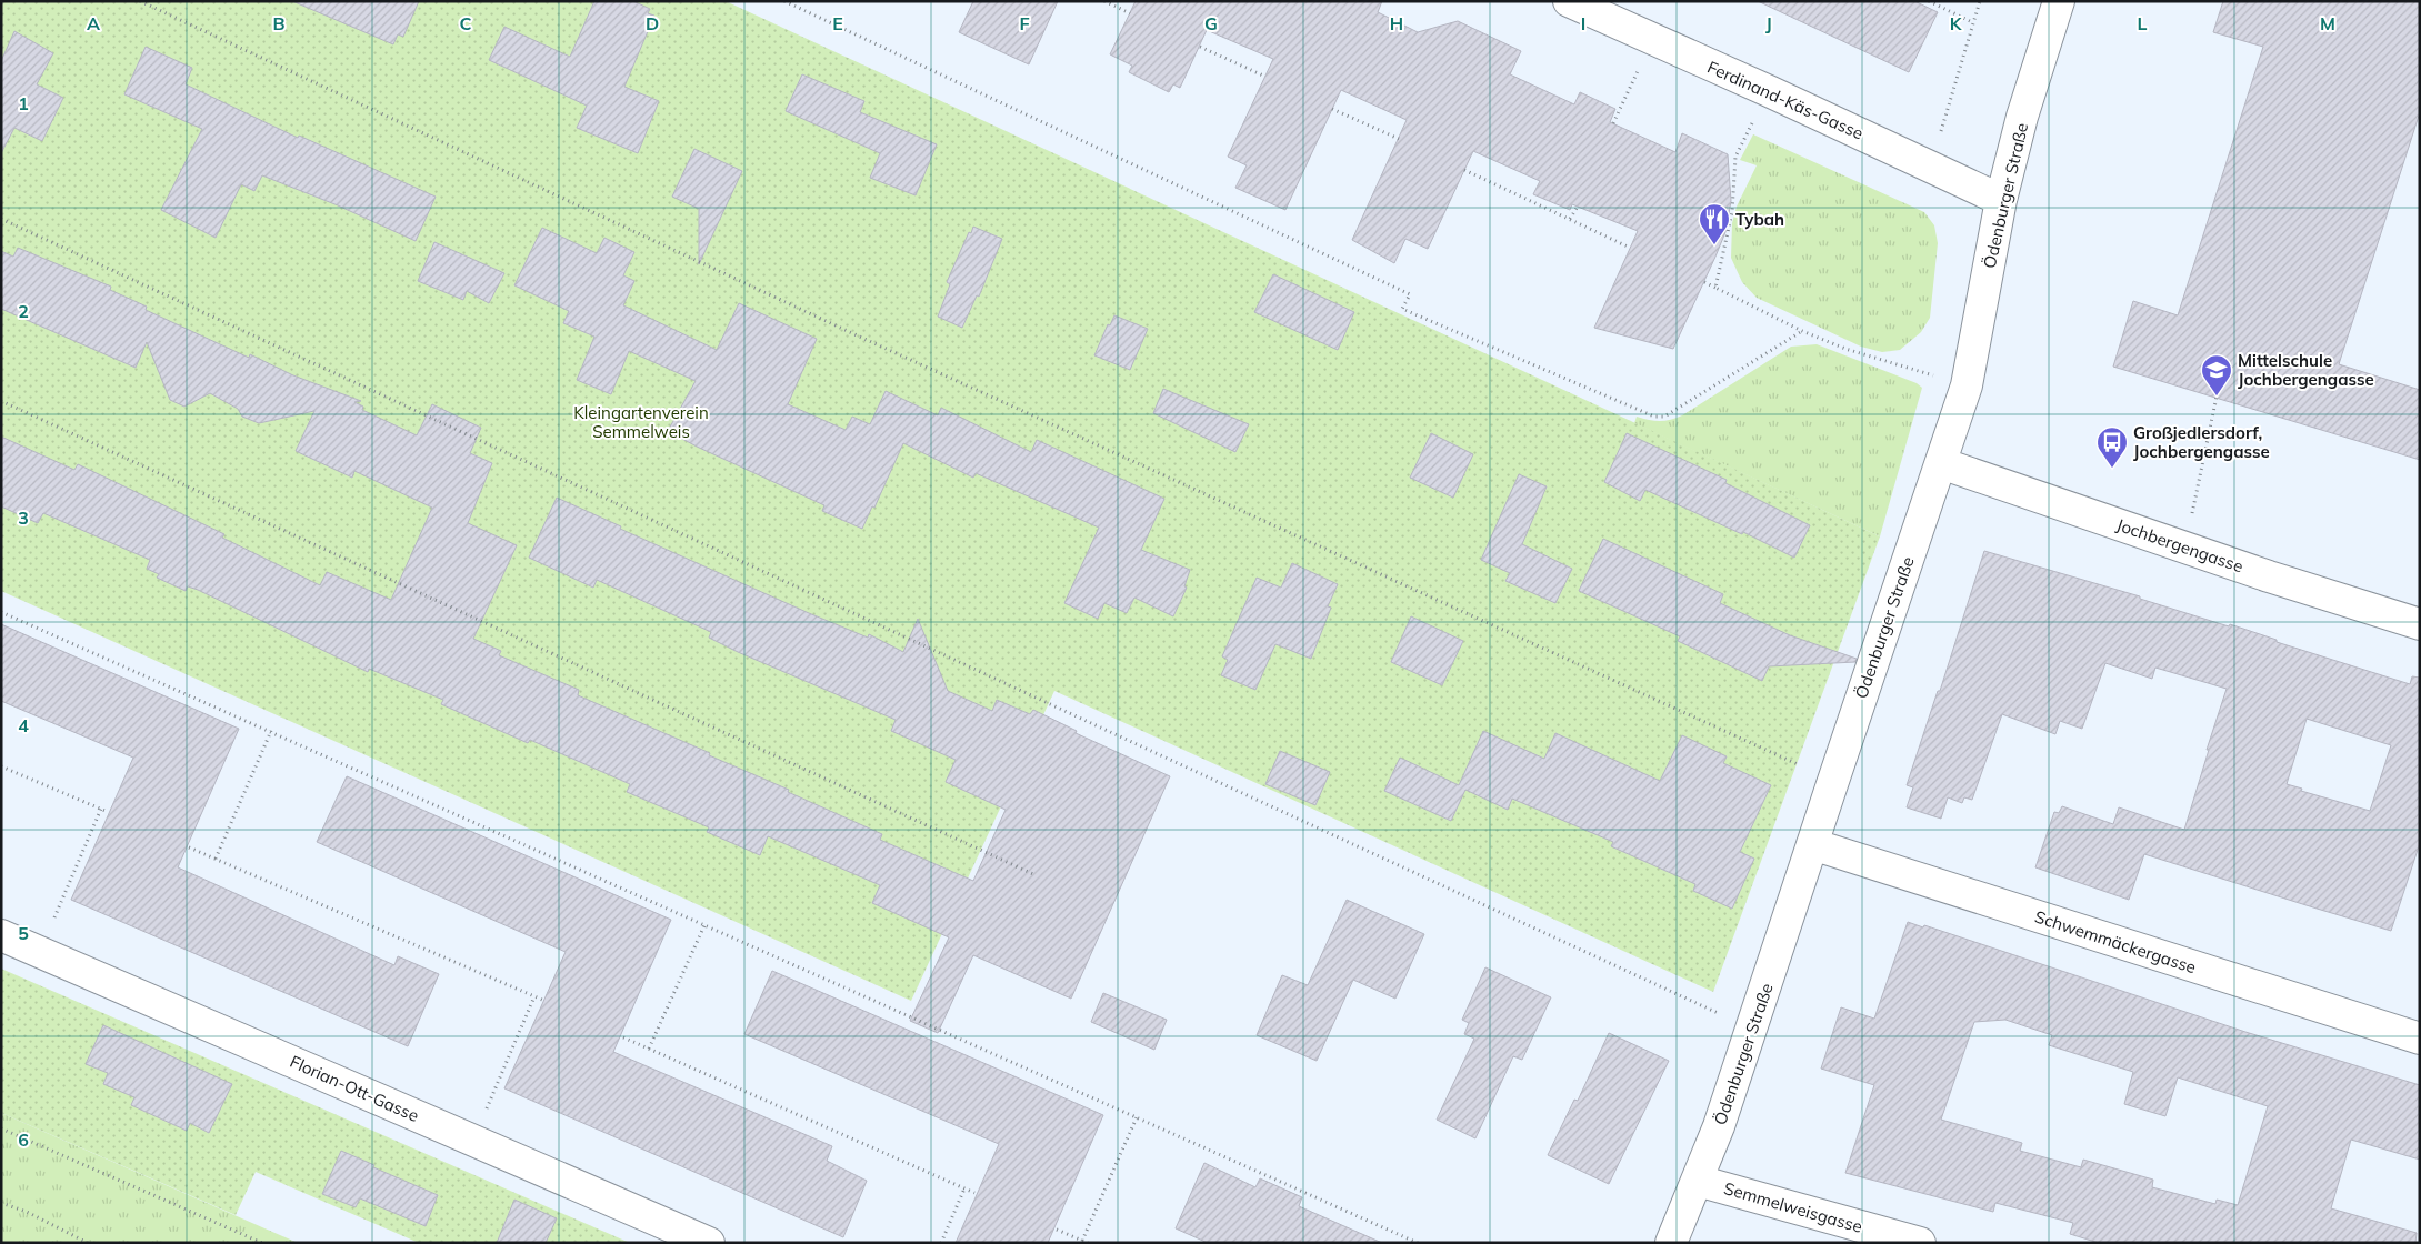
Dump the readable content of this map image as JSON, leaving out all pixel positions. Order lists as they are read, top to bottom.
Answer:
{
  "streets": {
    "street": [
      "Ferdinand-Käs-Gasse",
      "Ödenburger Straße",
      "Jochbergengasse",
      "Schwemmäckergasse",
      "Florian-Ott-Gasse",
      "Semmelweisgasse"
    ]
  },
  "crossings": [
    ["Ferdinand-Käs-Gasse", "Ödenburger Straße"],
    ["Ödenburger Straße", "Jochbergengasse"],
    ["Ödenburger Straße", "Schwemmäckergasse"],
    ["Ödenburger Straße", "Semmelweisgasse"]
  ],
  "parks": ["Kleingartenverein Semmelweis"],
  "places": {
    "restaurant": ["Tybah"],
    "school or university": ["Mittelschule Jochbergengasse"],
    "bus stop": ["Großjedlersdorf, Jochbergengasse"]
  },
  "grid": {
    "columns": [
      "A",
      "B",
      "C",
      "D",
      "E",
      "F",
      "G",
      "H",
      "I",
      "J",
      "K",
      "L",
      "M"
    ],
    "rows": [
      "1",
      "2",
      "3",
      "4",
      "5",
      "6"
    ]
  }
}
